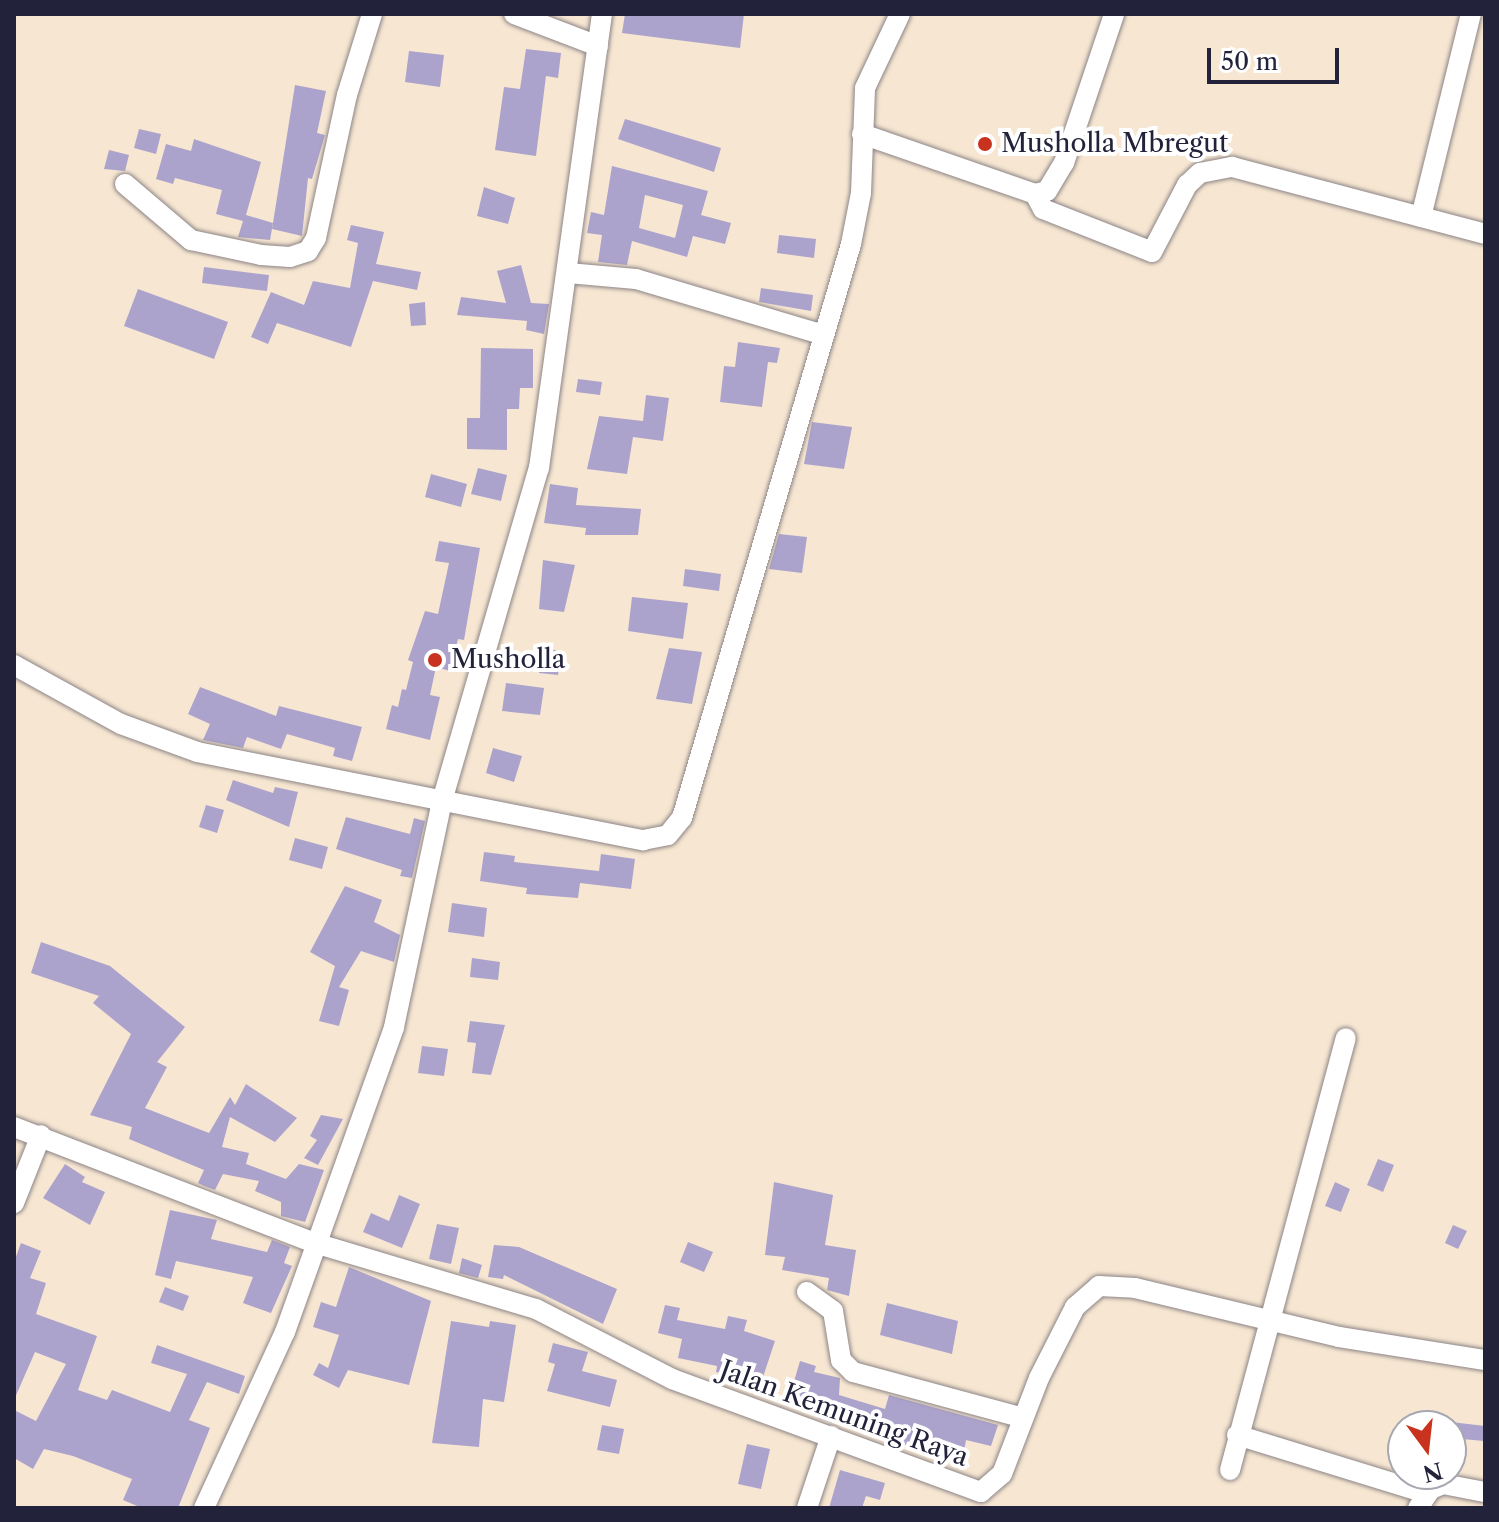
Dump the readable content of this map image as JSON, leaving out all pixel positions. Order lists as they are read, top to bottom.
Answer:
{
  "streets": {
    "street": ["Jalan Kemuning Raya"]
  },
  "places": ["Musholla Mbregut", "Musholla"],
  "scale_bar": "50 m",
  "north": "bottom"
}
